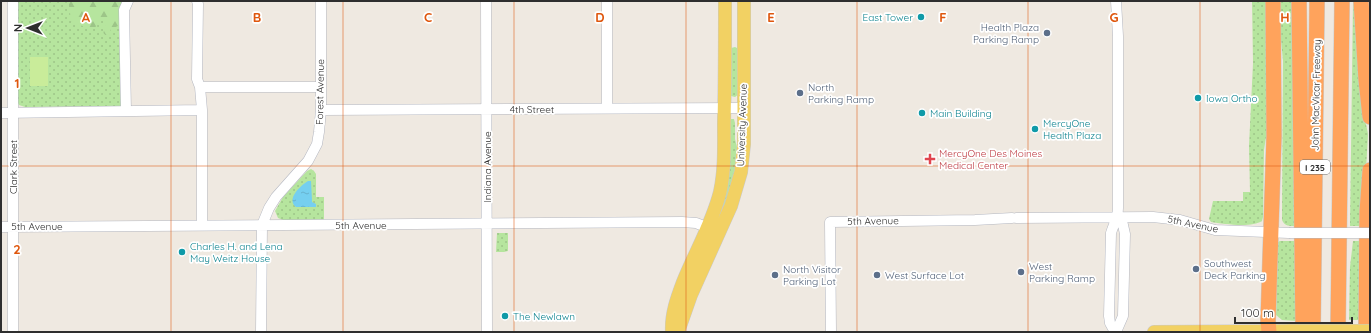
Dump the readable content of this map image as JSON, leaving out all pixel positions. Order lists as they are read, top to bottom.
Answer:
{
  "streets": {
    "highway": ["John MacVicar Freeway", "I 235"],
    "main road": ["University Avenue"],
    "street": [
      "Forest Avenue",
      "4th Street",
      "Clark Street",
      "Indiana Avenue",
      "5th Avenue"
    ]
  },
  "crossings": [
    ["Forest Avenue", "4th Street"],
    ["Forest Avenue", "5th Avenue"],
    ["4th Street", "University Avenue"],
    ["4th Street", "Indiana Avenue"],
    ["University Avenue", "5th Avenue"],
    ["Clark Street", "5th Avenue"],
    ["Indiana Avenue", "5th Avenue"]
  ],
  "places": {
    "other": [
      "East Tower",
      "Health Plaza Parking Ramp",
      "North Parking Ramp",
      "Iowa Ortho",
      "Main Building",
      "MercyOne Health Plaza",
      "Charles H. and Lena May Weitz House",
      "Southwest Deck Parking",
      "West Parking Ramp",
      "North Visitor Parking Lot",
      "West Surface Lot",
      "The Newlawn"
    ],
    "health": ["MercyOne Des Moines Medical Center"]
  },
  "scale_bar": "100 m",
  "north": "left",
  "grid": {
    "columns": [
      "A",
      "B",
      "C",
      "D",
      "E",
      "F",
      "G",
      "H"
    ],
    "rows": ["1", "2"]
  }
}
